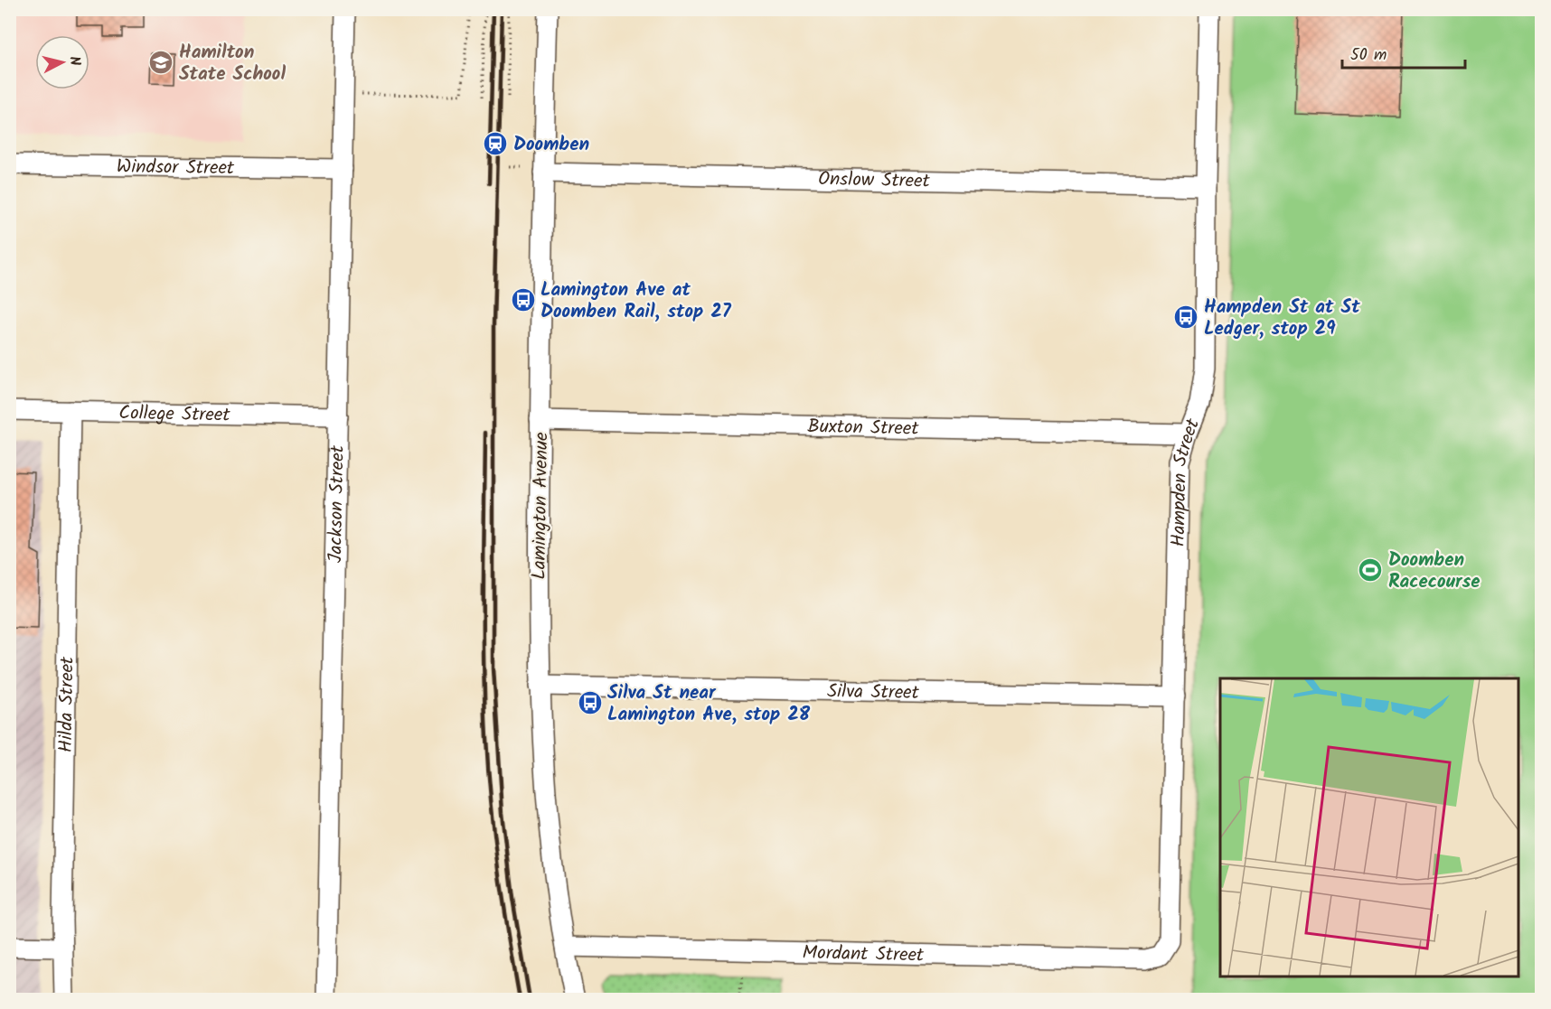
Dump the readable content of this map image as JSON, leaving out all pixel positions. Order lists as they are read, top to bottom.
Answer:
{
  "streets": {
    "street": [
      "Windsor Street",
      "Onslow Street",
      "College Street",
      "Buxton Street",
      "Hampden Street",
      "Jackson Street",
      "Lamington Avenue",
      "Silva Street",
      "Hilda Street",
      "Mordant Street"
    ]
  },
  "crossings": [
    ["Windsor Street", "Jackson Street"],
    ["Onslow Street", "Hampden Street"],
    ["Onslow Street", "Lamington Avenue"],
    ["College Street", "Jackson Street"],
    ["College Street", "Hilda Street"],
    ["Buxton Street", "Hampden Street"],
    ["Buxton Street", "Lamington Avenue"],
    ["Hampden Street", "Silva Street"],
    ["Hampden Street", "Mordant Street"],
    ["Lamington Avenue", "Silva Street"],
    ["Lamington Avenue", "Mordant Street"]
  ],
  "places": {
    "school or university": ["Hamilton State School"],
    "station": ["Doomben"],
    "bus stop": ["Lamington Ave at Doomben Rail, stop 27", "Hampden St at St Ledger, stop 29", "Silva St near Lamington Ave, stop 28"],
    "sports": ["Doomben Racecourse"]
  },
  "scale_bar": "50 m",
  "north": "right"
}
